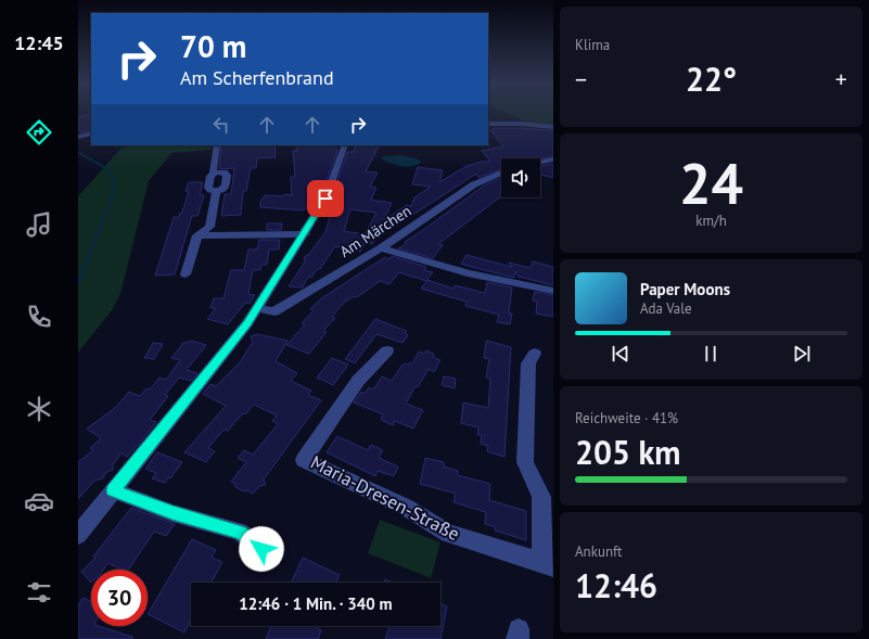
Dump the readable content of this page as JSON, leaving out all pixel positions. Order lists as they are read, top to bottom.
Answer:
{
  "streets": {
    "street": ["Am Märchen", "Maria-Dresen-Straße"]
  },
  "page": {
    "tabs": "12:45",
    "tile": [
      "Klima",
      ["24", "km/h"],
      ["Reichweite · 41%", "205 km"],
      ["Ankunft", "12:46"]
    ],
    "turn": ["70 m", "Am Scherfenbrand"],
    "heat": ["−", "22°", "+"],
    "song": ["Paper Moons", "Ada Vale"],
    "limit": "30",
    "trip": "12:46 · 1 Min. · 340 m"
  }
}
